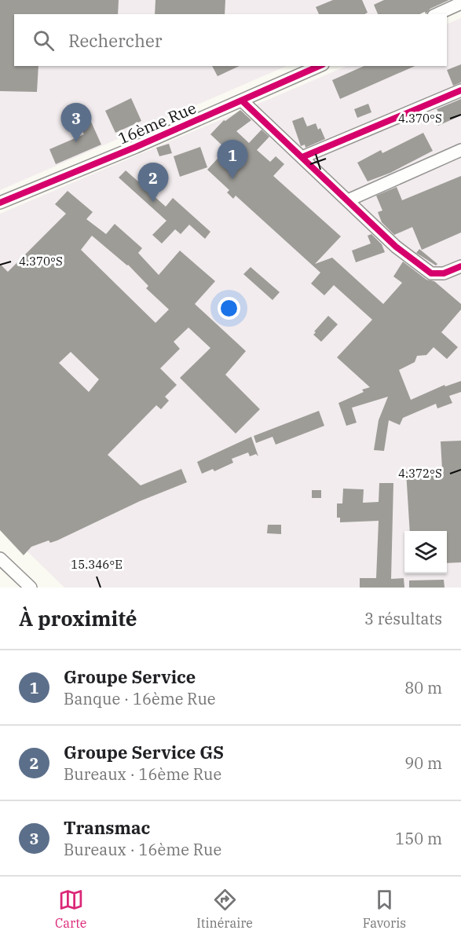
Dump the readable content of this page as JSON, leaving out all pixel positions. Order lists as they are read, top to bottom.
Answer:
{
  "streets": {
    "street": ["16ème Rue"]
  },
  "page": {
    "search": "Rechercher",
    "pins": ["3", "1", "2"],
    "heading": ["À proximité", "3 résultats"],
    "list": [
      {
        "mark": "1",
        "name": "Groupe Service",
        "note": "Banque · 16ème Rue",
        "value": "80 m"
      },
      {
        "mark": "2",
        "name": "Groupe Service GS",
        "note": "Bureaux · 16ème Rue",
        "value": "90 m"
      },
      {
        "mark": "3",
        "name": "Transmac",
        "note": "Bureaux · 16ème Rue",
        "value": "150 m"
      }
    ],
    "nav": ["Carte", "Itinéraire", "Favoris"]
  },
  "coordinates": ["4.370°S", "4.372°S", "15.346°E"]
}
